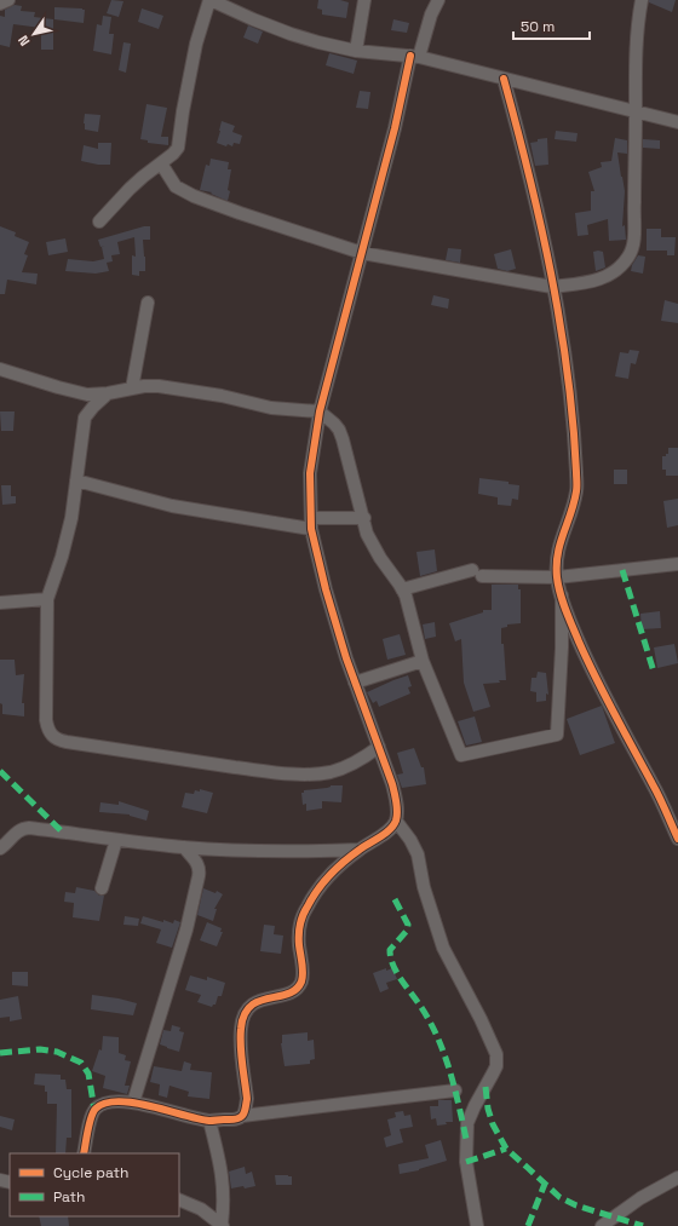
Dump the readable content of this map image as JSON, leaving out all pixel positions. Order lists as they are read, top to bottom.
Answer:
{
  "legend": ["Cycle path", "Path"],
  "scale_bar": "50 m",
  "north": "bottom left"
}
